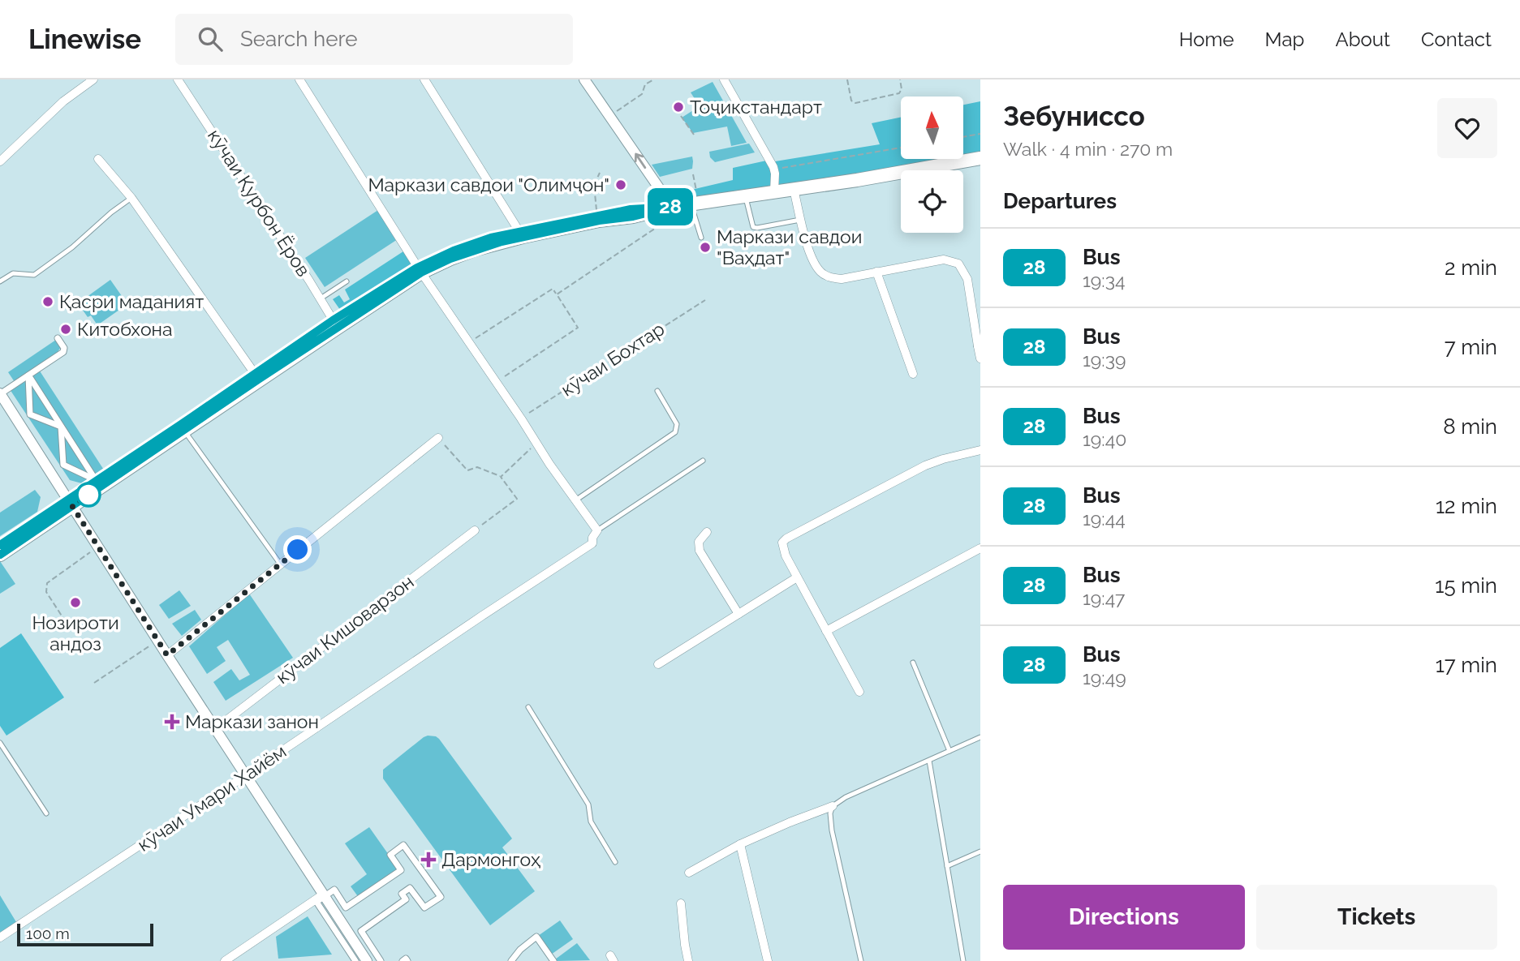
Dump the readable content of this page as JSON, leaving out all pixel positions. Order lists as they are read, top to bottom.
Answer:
{
  "streets": {
    "street": ["кӯчаи Қурбон Ёров", "кӯчаи Кишоварзон", "кӯчаи Умари Хайём"],
    "path": ["кӯчаи Бохтар"]
  },
  "places": {
    "other": [
      "Тоҷикстандарт",
      "Маркази савдои \"Олимҷон\"",
      "Маркази савдои \"Ваҳдат\"",
      "Қасри маданият",
      "Китобхона",
      "Нозироти андоз"
    ],
    "health": ["Маркази занон", "Дармонгоҳ"]
  },
  "lines": ["bus line 28"],
  "scale_bar": "100 m",
  "north": "top",
  "page": {
    "header": "Linewise",
    "search": "Search here",
    "nav": [
      "Home",
      "Map",
      "About",
      "Contact"
    ],
    "on_map": "28",
    "heading": [
      ["Зебуниссо", "Walk · 4 min · 270 m"],
      "Departures"
    ],
    "list": [
      {
        "mark": "28",
        "name": "Bus",
        "note": "19:34",
        "value": "2 min"
      },
      {
        "mark": "28",
        "name": "Bus",
        "note": "19:39",
        "value": "7 min"
      },
      {
        "mark": "28",
        "name": "Bus",
        "note": "19:40",
        "value": "8 min"
      },
      {
        "mark": "28",
        "name": "Bus",
        "note": "19:44",
        "value": "12 min"
      },
      {
        "mark": "28",
        "name": "Bus",
        "note": "19:47",
        "value": "15 min"
      },
      {
        "mark": "28",
        "name": "Bus",
        "note": "19:49",
        "value": "17 min"
      }
    ],
    "buttons": ["Directions", "Tickets"],
    "scale": "100 m"
  }
}
